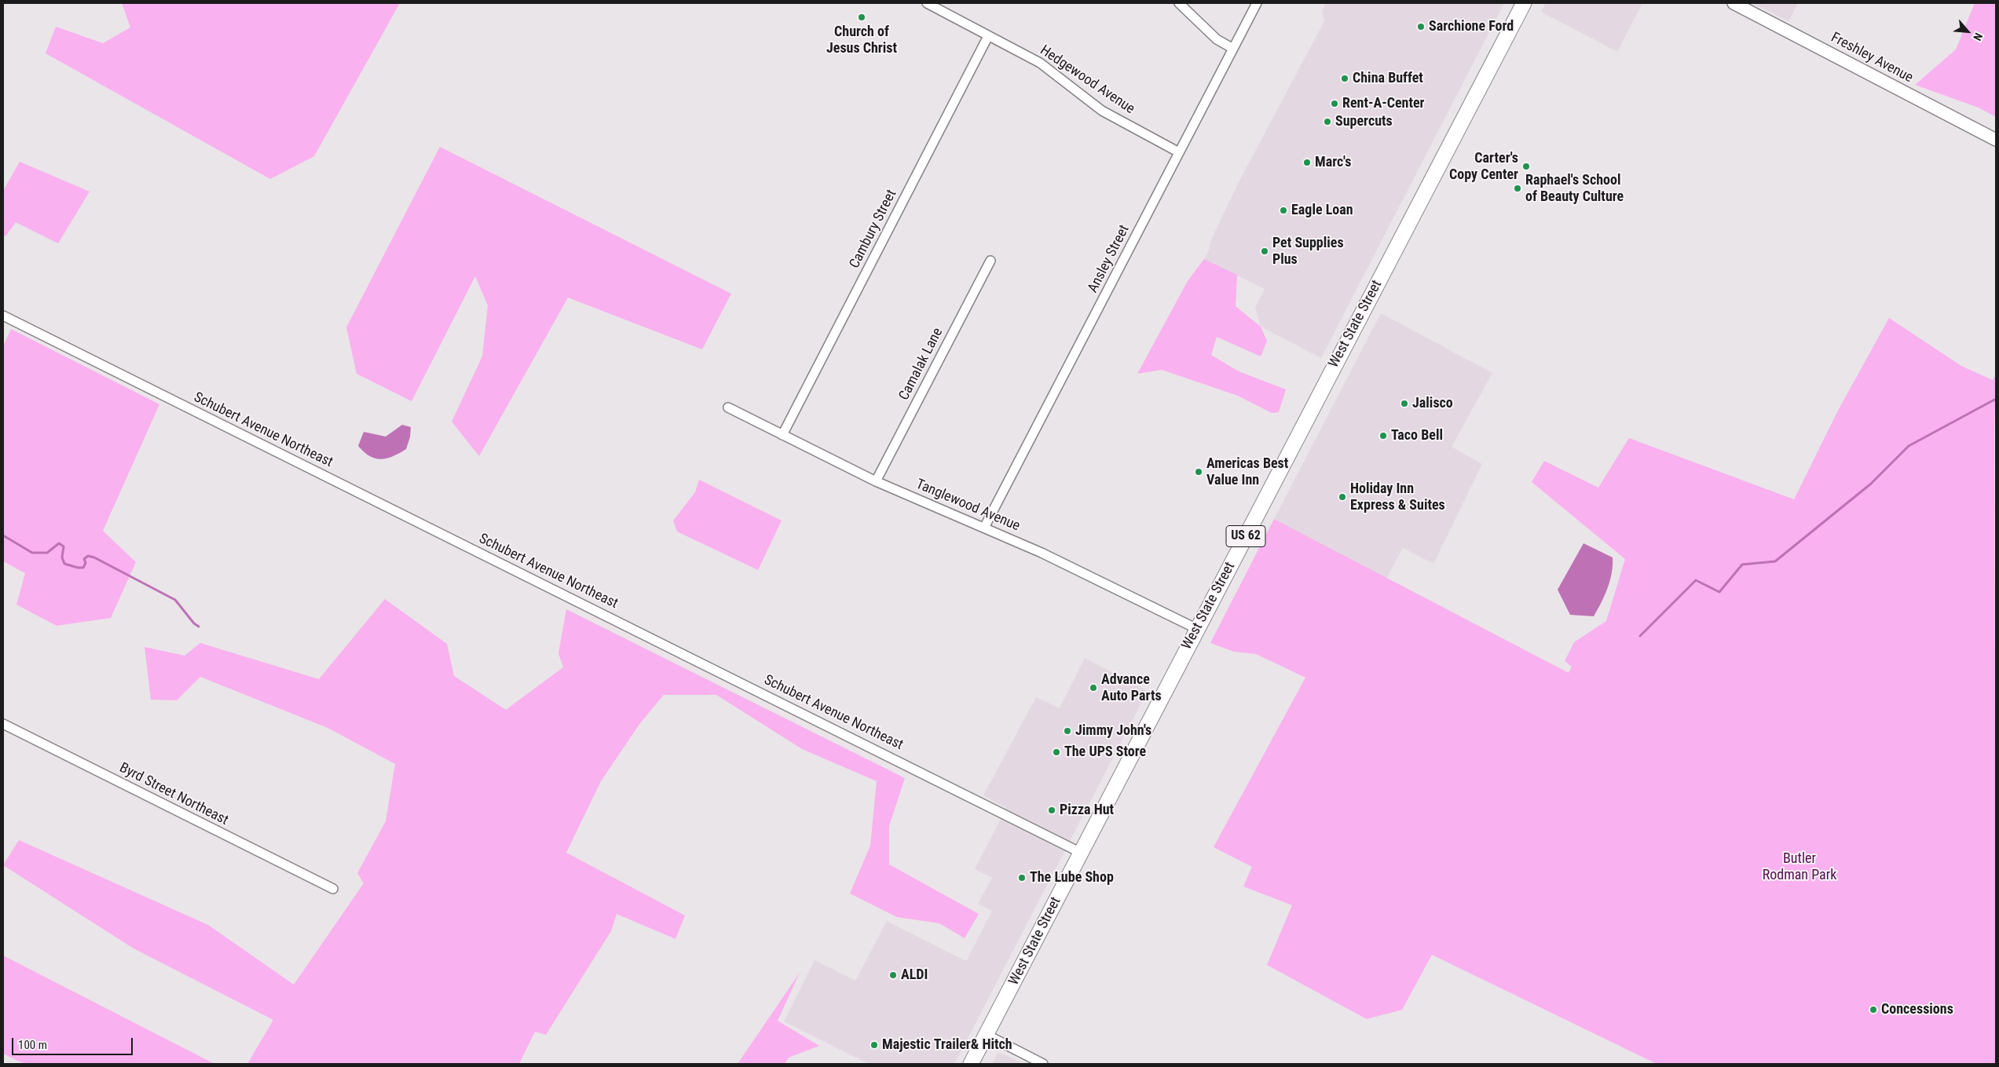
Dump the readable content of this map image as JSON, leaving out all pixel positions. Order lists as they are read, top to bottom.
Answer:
{
  "streets": {
    "highway": ["West State Street", "US 62"],
    "street": [
      "Freshley Avenue",
      "Hedgewood Avenue",
      "Cambury Street",
      "Ansley Street",
      "Camalak Lane",
      "Schubert Avenue Northeast",
      "Tanglewood Avenue",
      "Byrd Street Northeast"
    ]
  },
  "crossings": [
    ["Hedgewood Avenue", "Cambury Street"],
    ["Hedgewood Avenue", "Ansley Street"],
    ["Cambury Street", "Tanglewood Avenue"],
    ["Ansley Street", "Tanglewood Avenue"],
    ["West State Street", "Schubert Avenue Northeast"],
    ["West State Street", "Tanglewood Avenue"],
    ["Camalak Lane", "Tanglewood Avenue"]
  ],
  "parks": ["Butler Rodman Park"],
  "places": [
    "Church of Jesus Christ",
    "Sarchione Ford",
    "China Buffet",
    "Rent-A-Center",
    "Supercuts",
    "Marc's",
    "Carter's Copy Center",
    "Raphael's School of Beauty Culture",
    "Eagle Loan",
    "Pet Supplies Plus",
    "Jalisco",
    "Taco Bell",
    "Americas Best Value Inn",
    "Holiday Inn Express & Suites",
    "Advance Auto Parts",
    "Jimmy John's",
    "The UPS Store",
    "Pizza Hut",
    "The Lube Shop",
    "ALDI",
    "Concessions",
    "Majestic Trailer& Hitch"
  ],
  "scale_bar": "100 m",
  "north": "bottom right"
}
